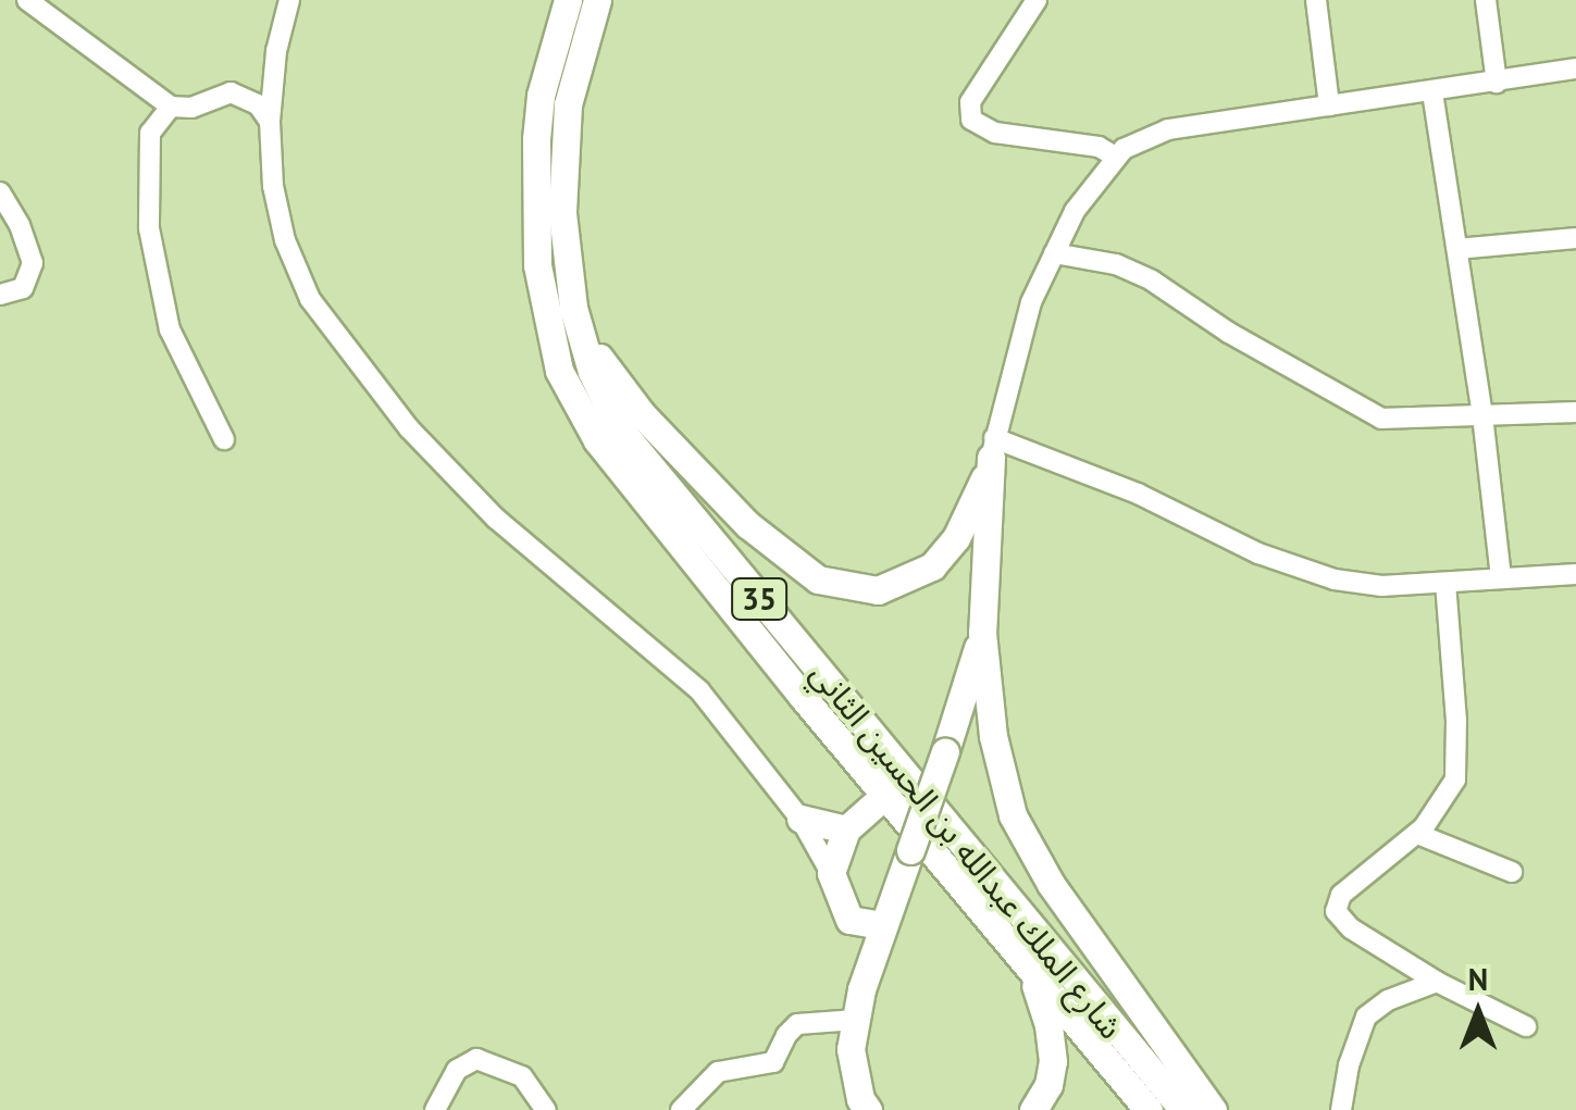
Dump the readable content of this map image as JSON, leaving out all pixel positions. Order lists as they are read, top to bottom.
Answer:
{
  "streets": {
    "highway": ["35", "شارع الملك عبدالله بن الحسين الثاني"]
  },
  "north": "top"
}
